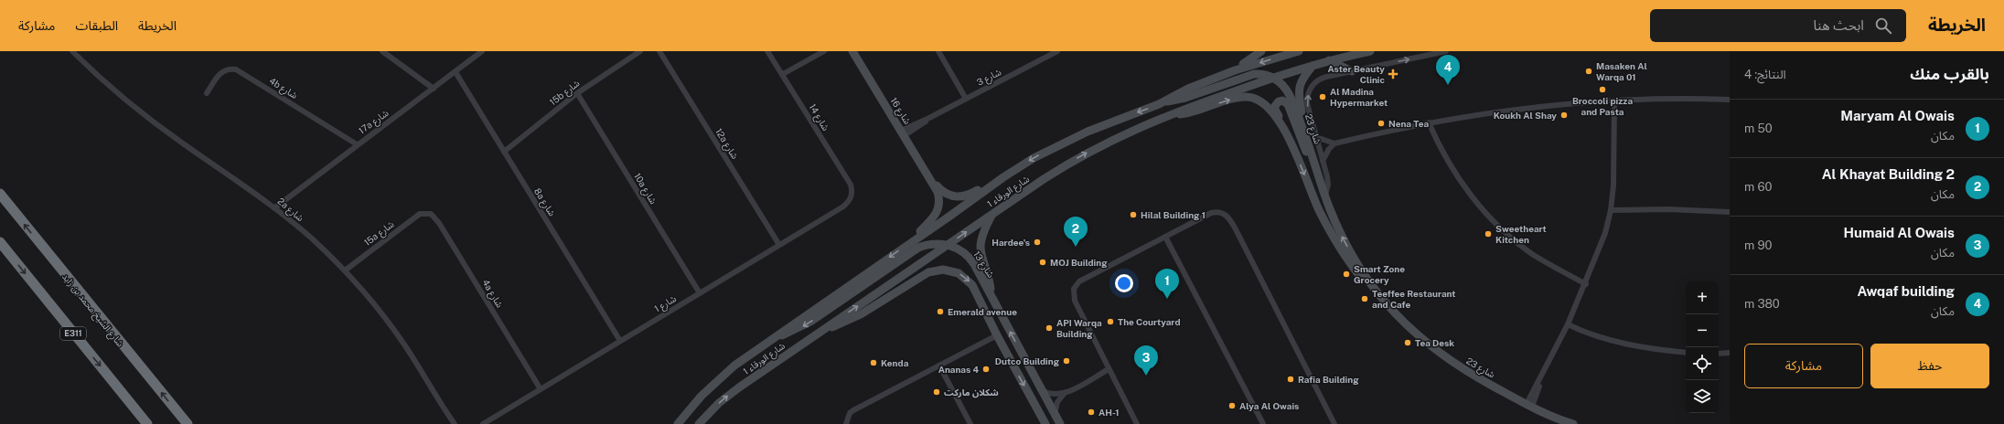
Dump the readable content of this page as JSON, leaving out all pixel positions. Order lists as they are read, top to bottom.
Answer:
{
  "streets": {
    "highway": ["شارع الشيخ محمد بن زايد", "E311"],
    "street": [
      "شارع 3",
      "4b شارع",
      "15b شارع",
      "شارع 16",
      "شارع 14",
      "17a شارع",
      "شارع 23",
      "12a شارع",
      "10a شارع",
      "شارع الورقاء 1",
      "8a شارع",
      "2a شارع",
      "15a شارع",
      "شارع 13",
      "4a شارع",
      "شارع 1"
    ]
  },
  "crossings": [
    ["شارع 3", "شارع 16"],
    ["4b شارع", "17a شارع"],
    ["15b شارع", "10a شارع"],
    ["15b شارع", "8a شارع"],
    ["شارع 16", "شارع الورقاء 1"],
    ["شارع 14", "شارع 1"],
    ["17a شارع", "8a شارع"],
    ["17a شارع", "2a شارع"],
    ["شارع 23", "شارع الورقاء 1"],
    ["12a شارع", "شارع 1"],
    ["10a شارع", "شارع 1"],
    ["شارع الورقاء 1", "شارع 13"],
    ["8a شارع", "شارع 1"],
    ["2a شارع", "15a شارع"],
    ["15a شارع", "4a شارع"],
    ["4a شارع", "شارع 1"]
  ],
  "places": {
    "other": [
      "Masaken Al Warqa 01",
      "Broccoli pizza and Pasta",
      "Al Madina Hypermarket",
      "Koukh Al Shay",
      "Nena Tea",
      "Hilal Building 1",
      "Sweetheart Kitchen",
      "Hardee's",
      "MOJ Building",
      "Smart Zone Grocery",
      "Teeffee Restaurant and Cafe",
      "Emerald avenue",
      "The Courtyard",
      "API Warqa Building",
      "Tea Desk",
      "Dutco Building",
      "Kenda",
      "Ananas 4",
      "Rafia Building",
      "شكلان ماركت",
      "Alya Al Owais",
      "AH-1"
    ],
    "health": ["Aster Beauty Clinic"]
  },
  "page": {
    "header": "الخريطة",
    "search": "ابحث هنا",
    "nav": ["الخريطة", "الطبقات", "مشاركة"],
    "heading": ["بالقرب منك", "النتائج: 4"],
    "pins": [
      "4",
      "2",
      "1",
      "3"
    ],
    "list": [
      {
        "mark": "1",
        "name": "Maryam Al Owais",
        "note": "مكان",
        "value": "50 m"
      },
      {
        "mark": "2",
        "name": "Al Khayat Building 2",
        "note": "مكان",
        "value": "60 m"
      },
      {
        "mark": "3",
        "name": "Humaid Al Owais",
        "note": "مكان",
        "value": "90 m"
      },
      {
        "mark": "4",
        "name": "Awqaf building",
        "note": "مكان",
        "value": "380 m"
      }
    ],
    "map_buttons": ["+", "−"],
    "buttons": ["حفظ", "مشاركة"]
  }
}
